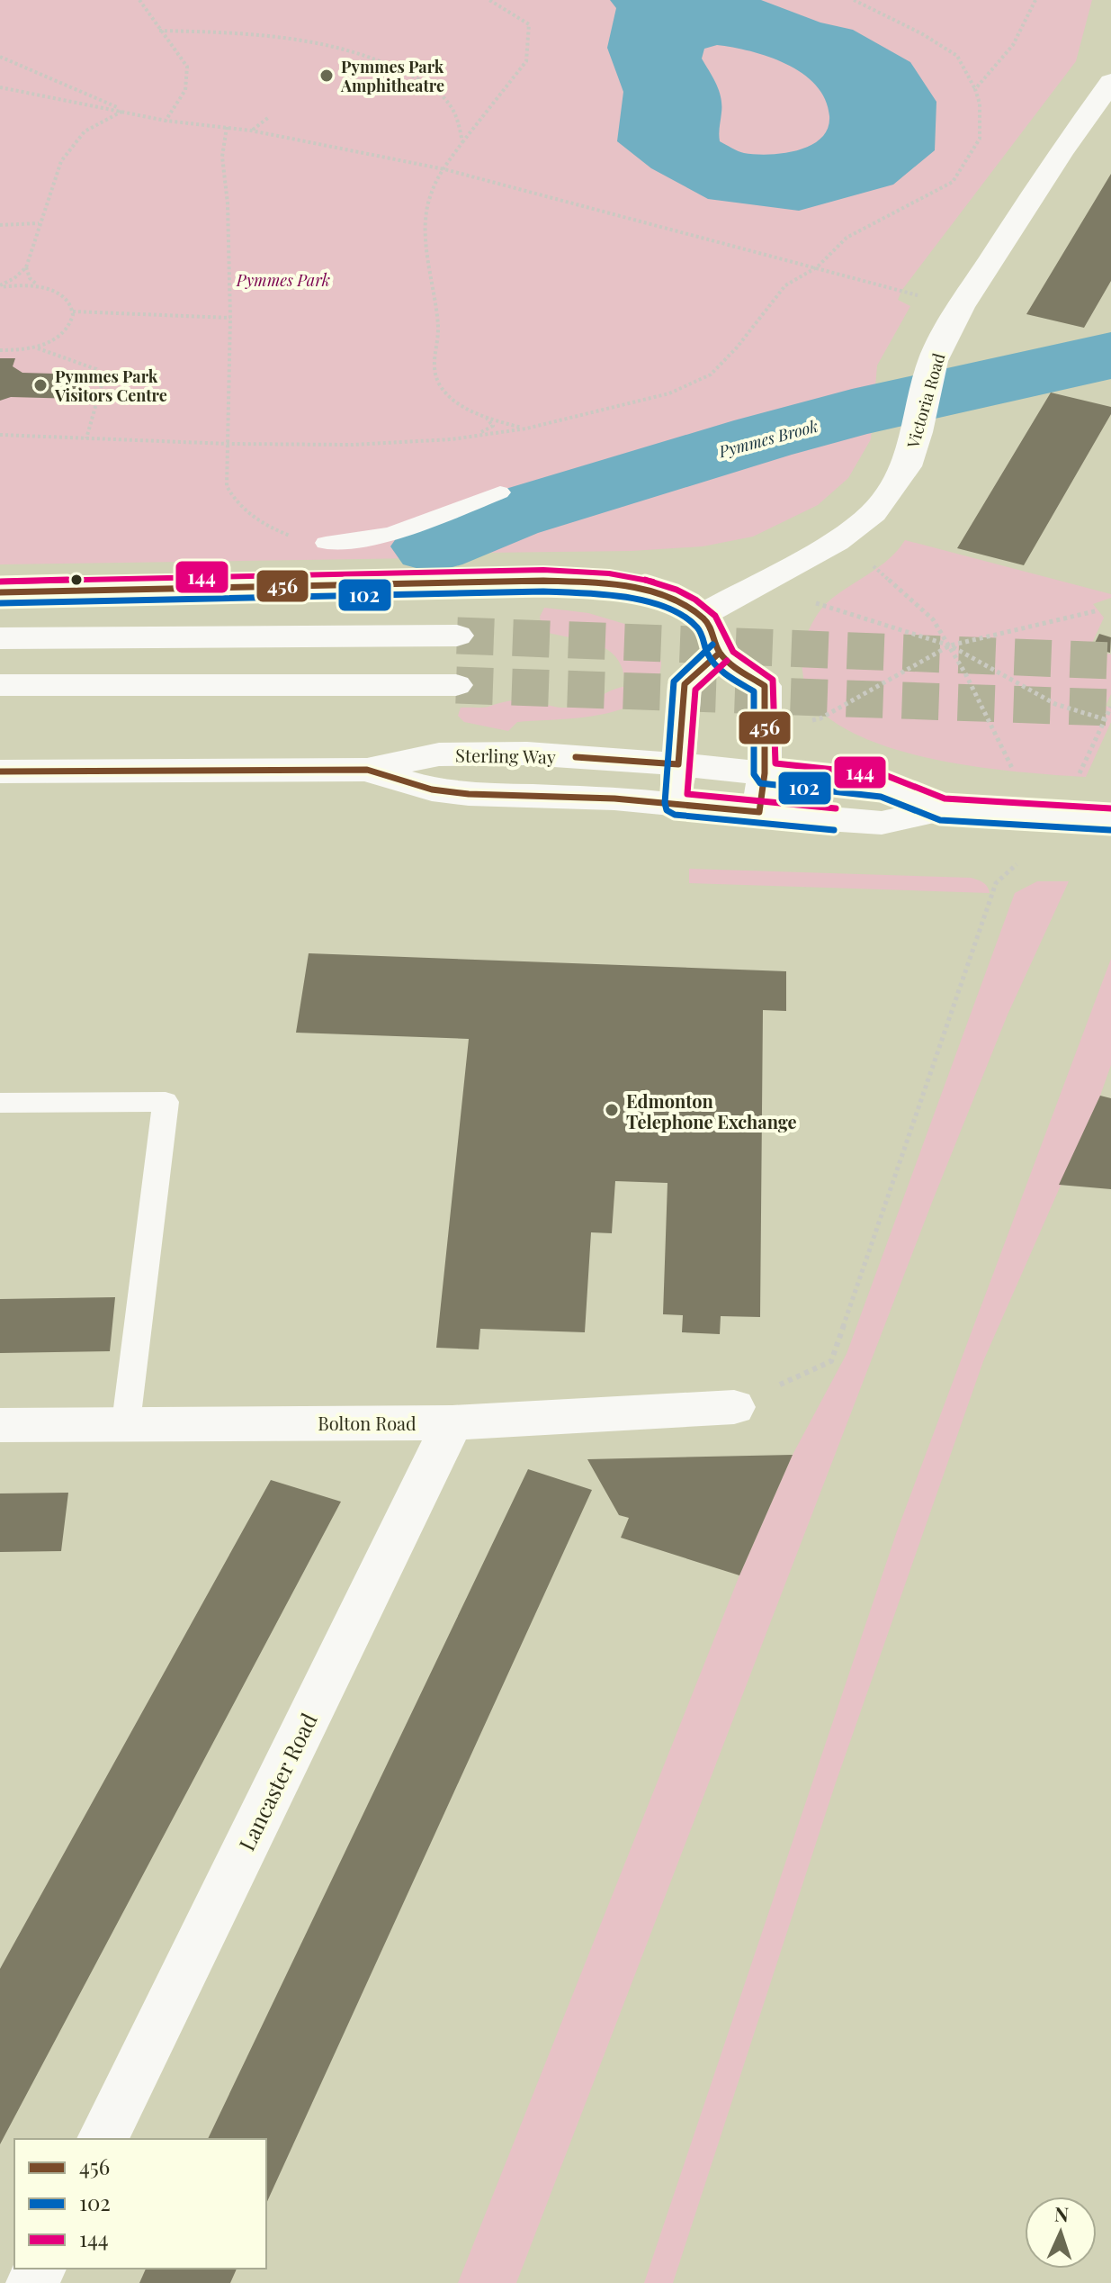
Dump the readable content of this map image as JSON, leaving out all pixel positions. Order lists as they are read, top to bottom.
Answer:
{
  "streets": {
    "main road": [
      "Victoria Road",
      "Sterling Way",
      "Bolton Road",
      "Lancaster Road"
    ]
  },
  "crossings": [
    ["Bolton Road", "Lancaster Road"]
  ],
  "water": ["Pymmes Brook"],
  "parks": ["Pymmes Park"],
  "places": ["Pymmes Park Amphitheatre", "Pymmes Park Visitors Centre", "Edmonton Telephone Exchange"],
  "lines": ["transit line 144", "transit line 456", "transit line 102"],
  "legend": ["456", "102", "144"],
  "north": "top"
}
